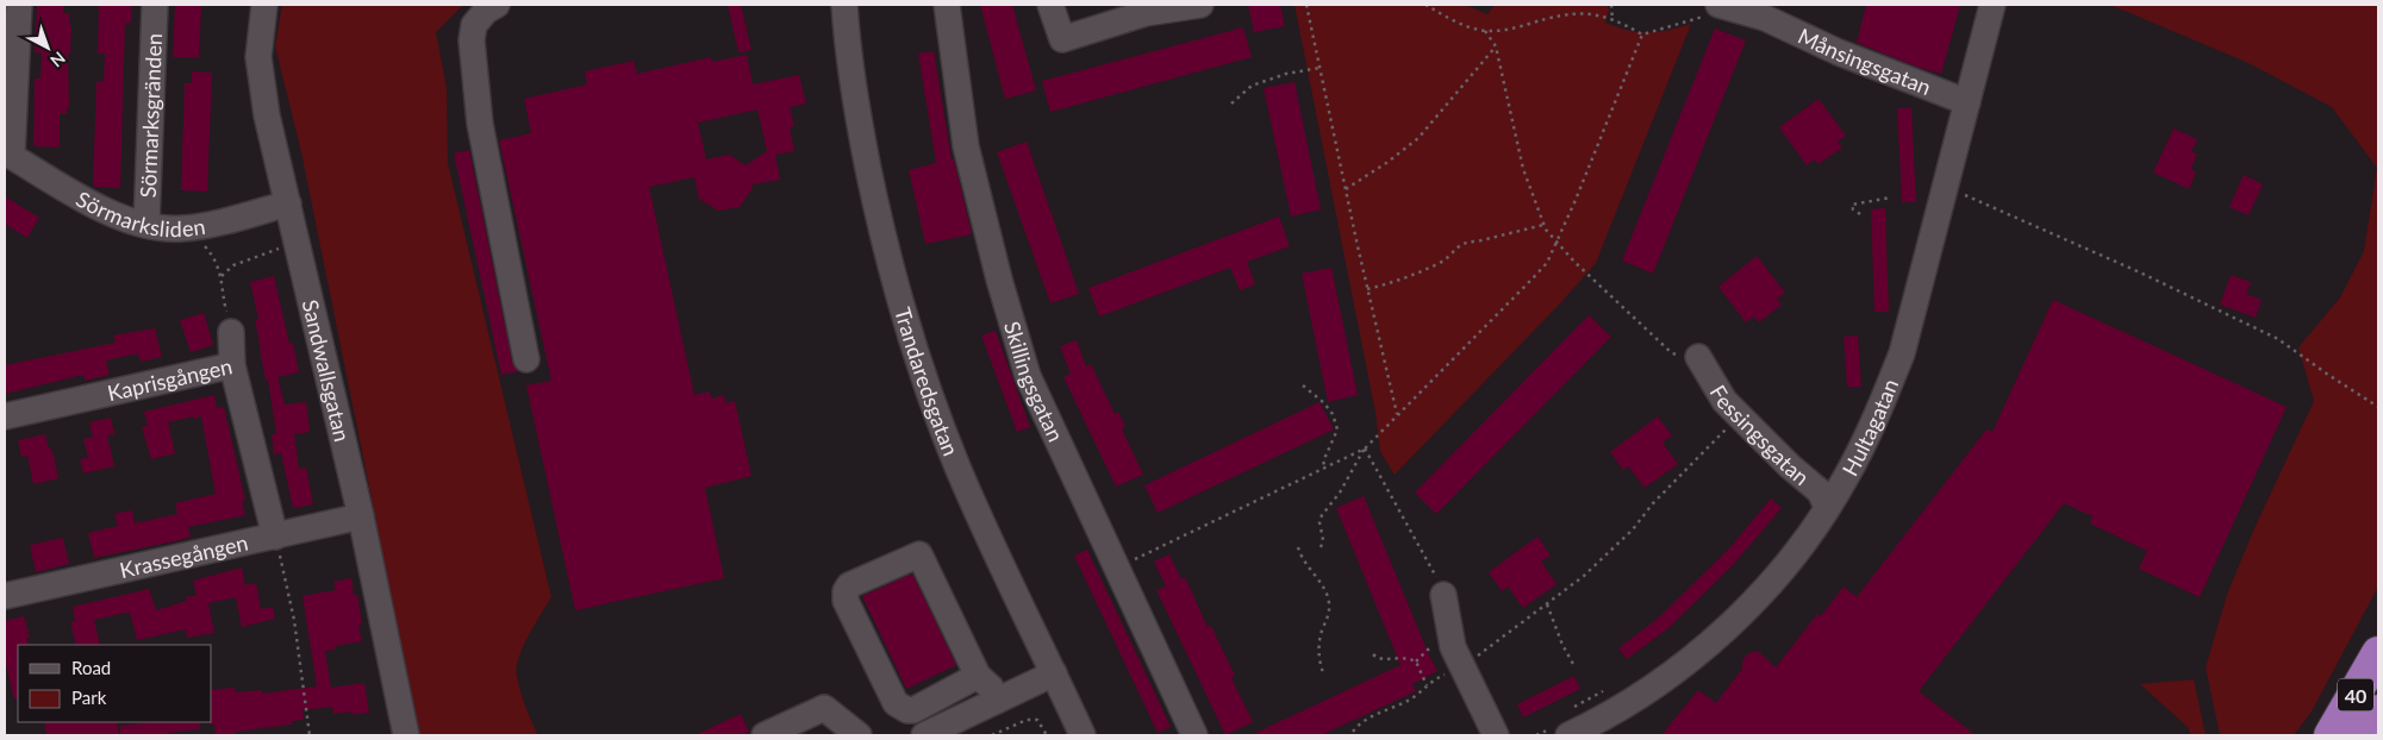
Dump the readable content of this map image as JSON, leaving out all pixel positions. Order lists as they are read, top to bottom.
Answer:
{
  "streets": {
    "highway": ["40"],
    "street": [
      "Månsingsgatan",
      "Sörmarksgränden",
      "Sörmarksliden",
      "Sandwallsgatan",
      "Trandaredsgatan",
      "Skillingsgatan",
      "Kaprisgången",
      "Hultagatan",
      "Fessingsgatan",
      "Krassegången"
    ]
  },
  "crossings": [
    ["Månsingsgatan", "Hultagatan"],
    ["Sörmarksgränden", "Sörmarksliden"],
    ["Sörmarksliden", "Sandwallsgatan"],
    ["Sandwallsgatan", "Krassegången"],
    ["Kaprisgången", "Krassegången"],
    ["Hultagatan", "Fessingsgatan"]
  ],
  "legend": ["Road", "Park"],
  "north": "bottom right"
}
